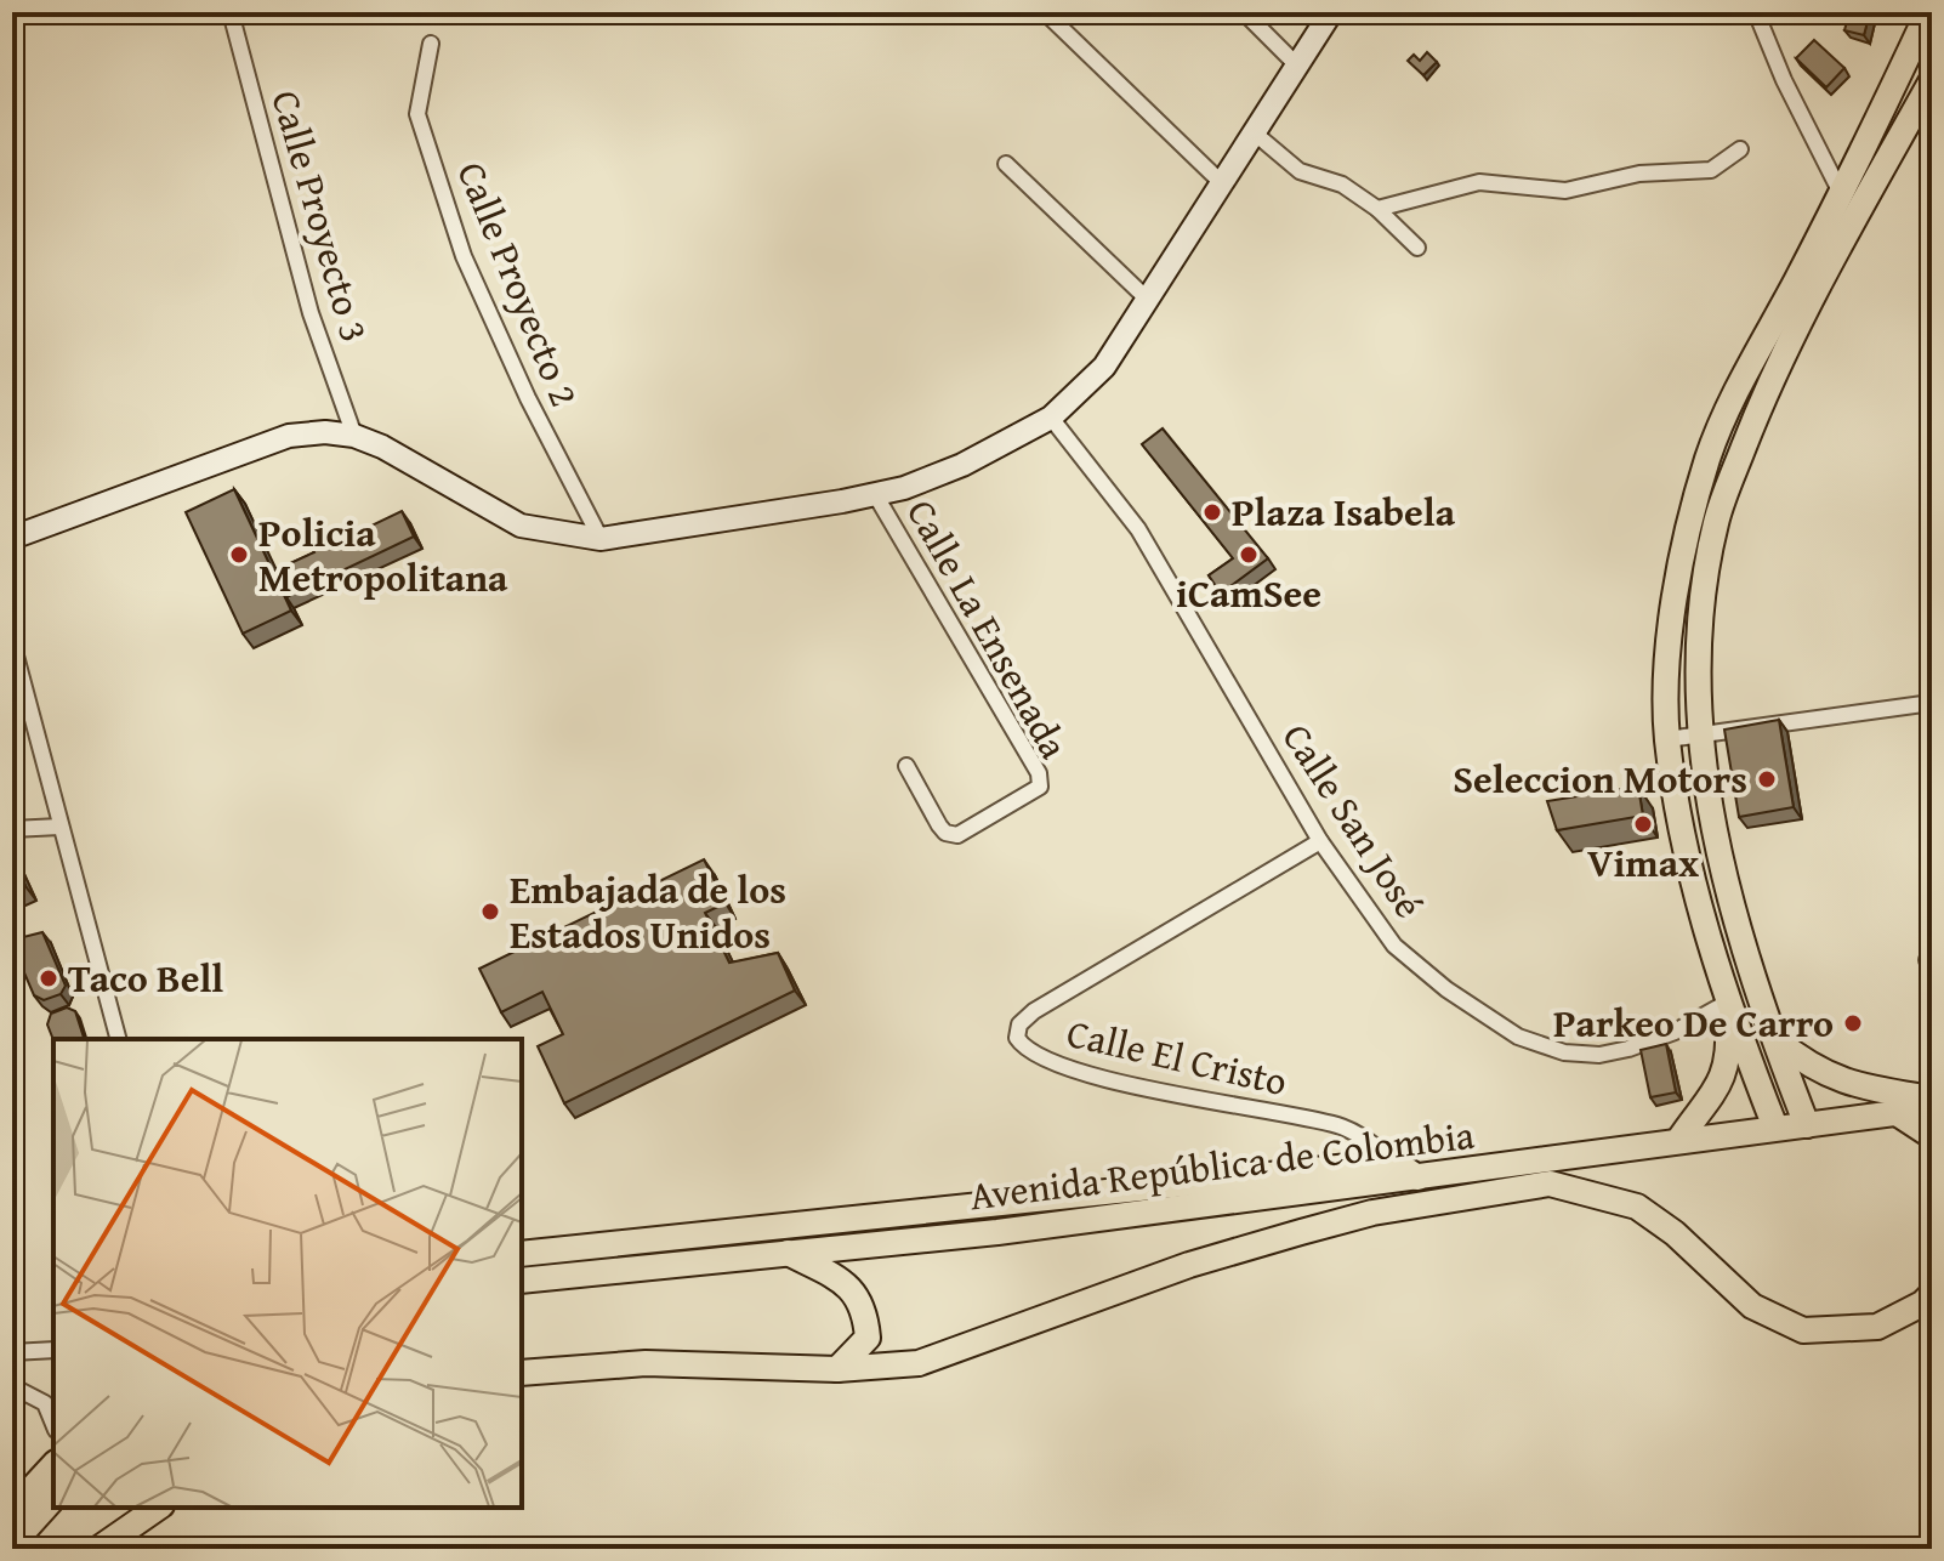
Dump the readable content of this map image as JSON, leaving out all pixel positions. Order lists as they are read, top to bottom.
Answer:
{
  "streets": {
    "main road": ["Avenida República de Colombia"],
    "street": [
      "Calle Proyecto 3",
      "Calle Proyecto 2",
      "Calle La Ensenada",
      "Calle San José",
      "Calle El Cristo"
    ]
  },
  "crossings": [
    ["Calle San José", "Calle El Cristo"]
  ],
  "places": [
    "Plaza Isabela",
    "Policia Metropolitana",
    "iCamSee",
    "Seleccion Motors",
    "Vimax",
    "Embajada de los Estados Unidos",
    "Taco Bell",
    "Parkeo De Carro"
  ]
}
